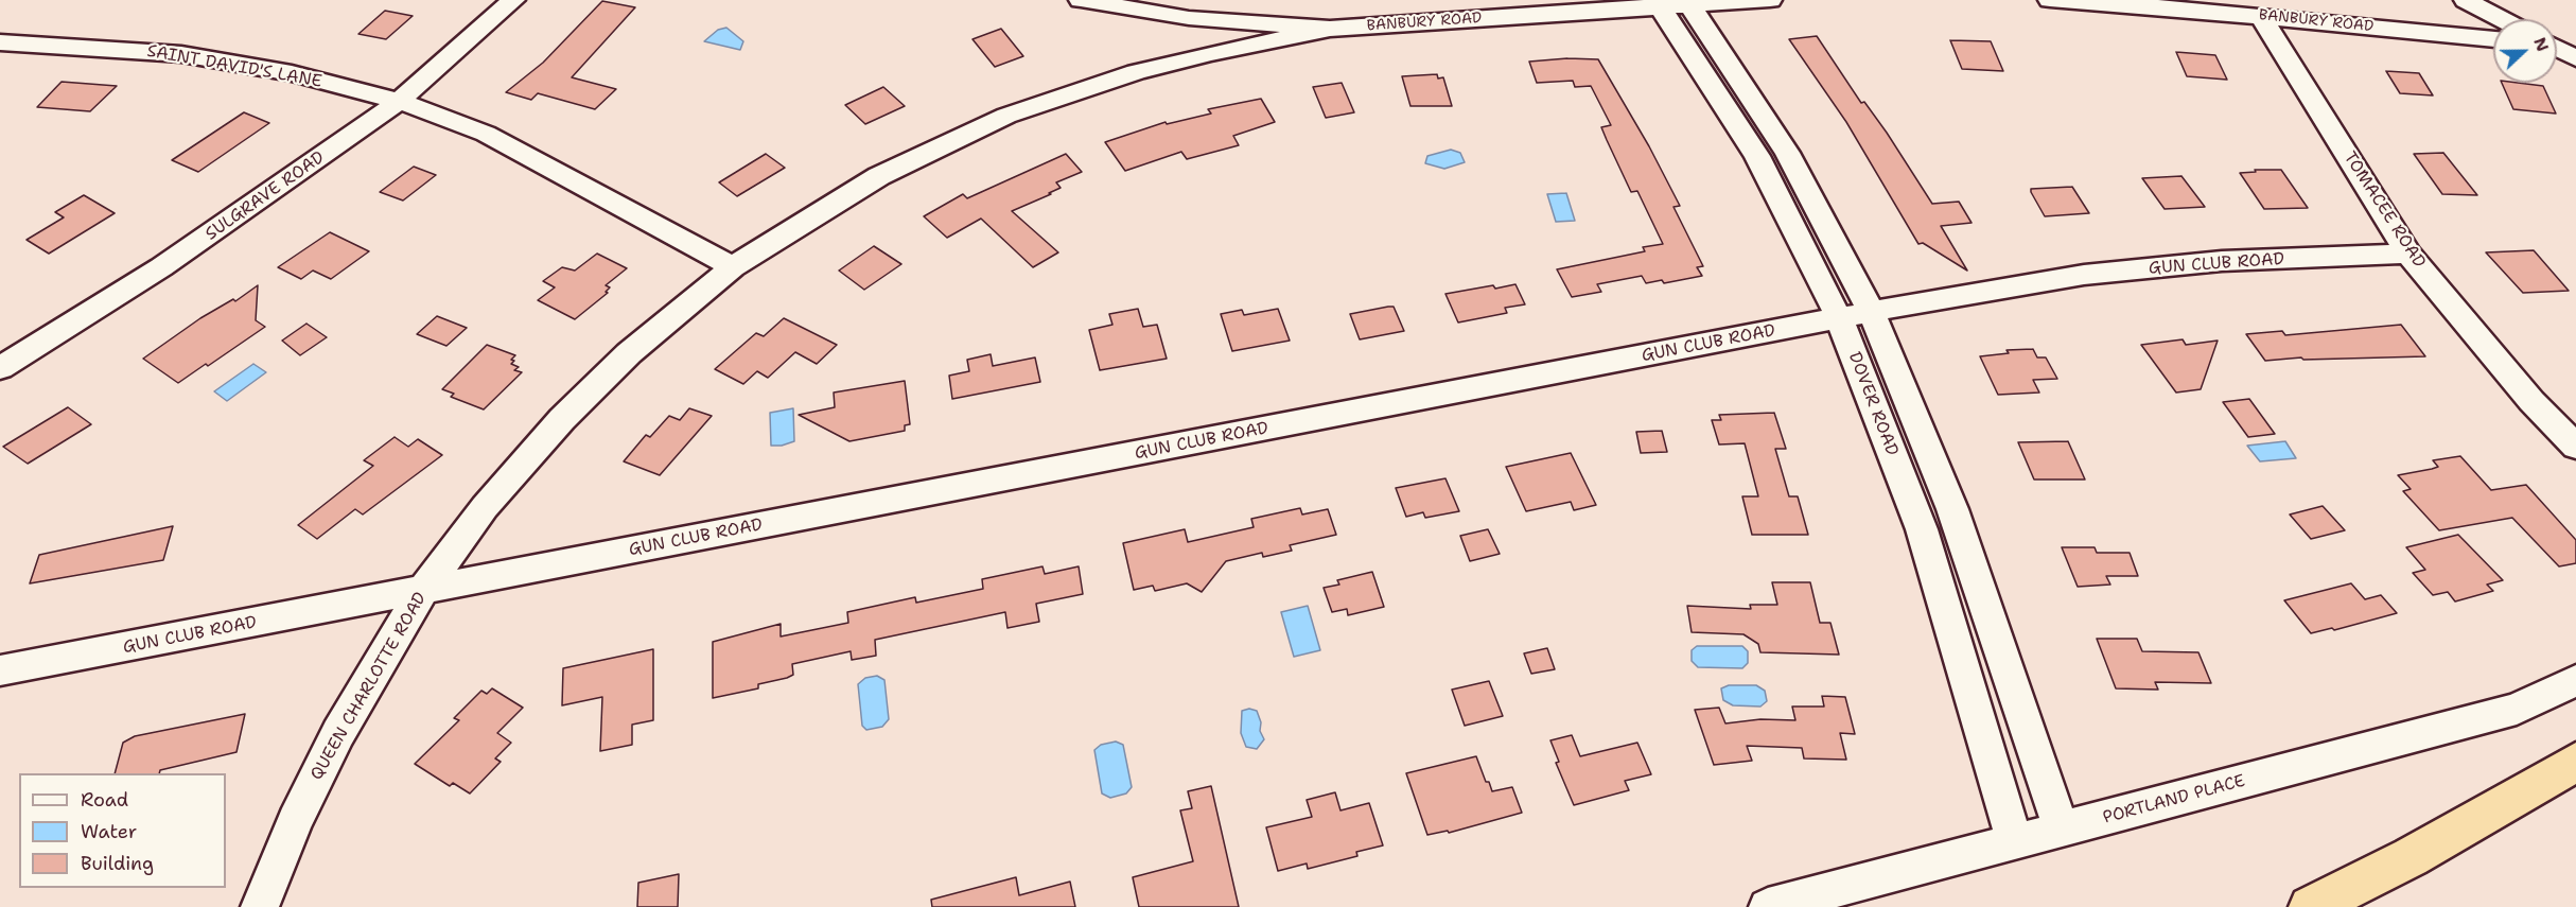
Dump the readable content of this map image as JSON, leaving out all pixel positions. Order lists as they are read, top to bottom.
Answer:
{
  "streets": {
    "street": [
      "BANBURY ROAD",
      "SAINT DAVID'S LANE",
      "SULGRAVE ROAD",
      "TOMACEE ROAD",
      "GUN CLUB ROAD",
      "DOVER ROAD",
      "QUEEN CHARLOTTE ROAD",
      "PORTLAND PLACE"
    ]
  },
  "crossings": [
    ["BANBURY ROAD", "TOMACEE ROAD"],
    ["BANBURY ROAD", "DOVER ROAD"],
    ["BANBURY ROAD", "QUEEN CHARLOTTE ROAD"],
    ["SAINT DAVID'S LANE", "SULGRAVE ROAD"],
    ["SAINT DAVID'S LANE", "QUEEN CHARLOTTE ROAD"],
    ["TOMACEE ROAD", "GUN CLUB ROAD"],
    ["GUN CLUB ROAD", "DOVER ROAD"],
    ["GUN CLUB ROAD", "QUEEN CHARLOTTE ROAD"],
    ["DOVER ROAD", "PORTLAND PLACE"]
  ],
  "legend": ["Road", "Water", "Building"],
  "north": "right"
}
